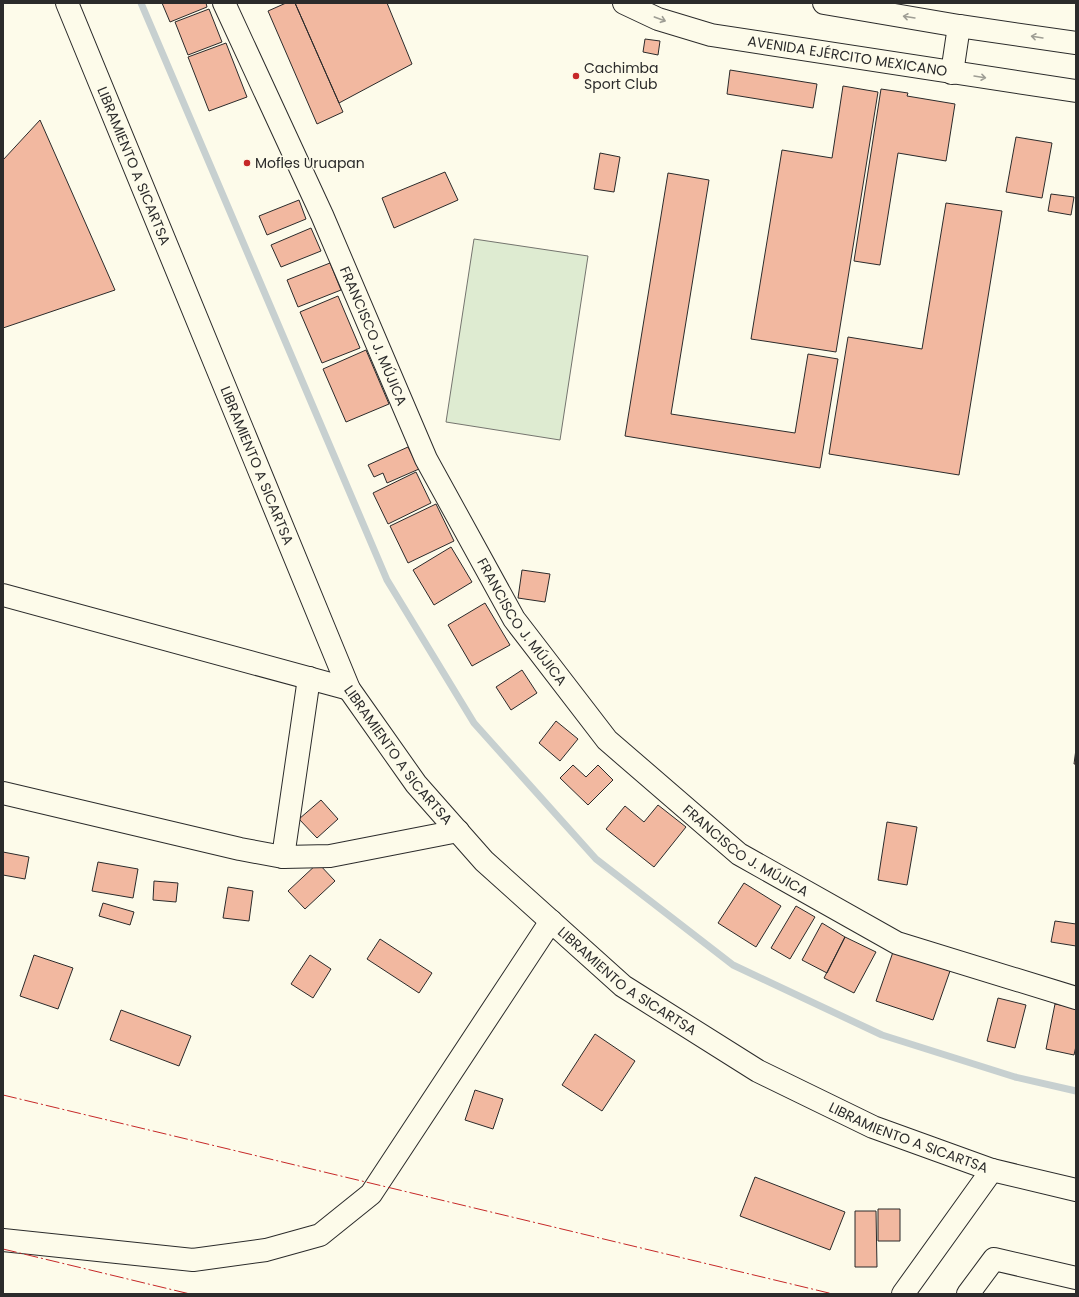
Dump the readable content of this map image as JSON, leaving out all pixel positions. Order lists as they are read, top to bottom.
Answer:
{
  "streets": {
    "street": ["AVENIDA EJÉRCITO MEXICANO", "LIBRAMIENTO A SICARTSA", "FRANCISCO J. MÚJICA"]
  },
  "places": ["Cachimba Sport Club", "Mofles Uruapan"]
}
